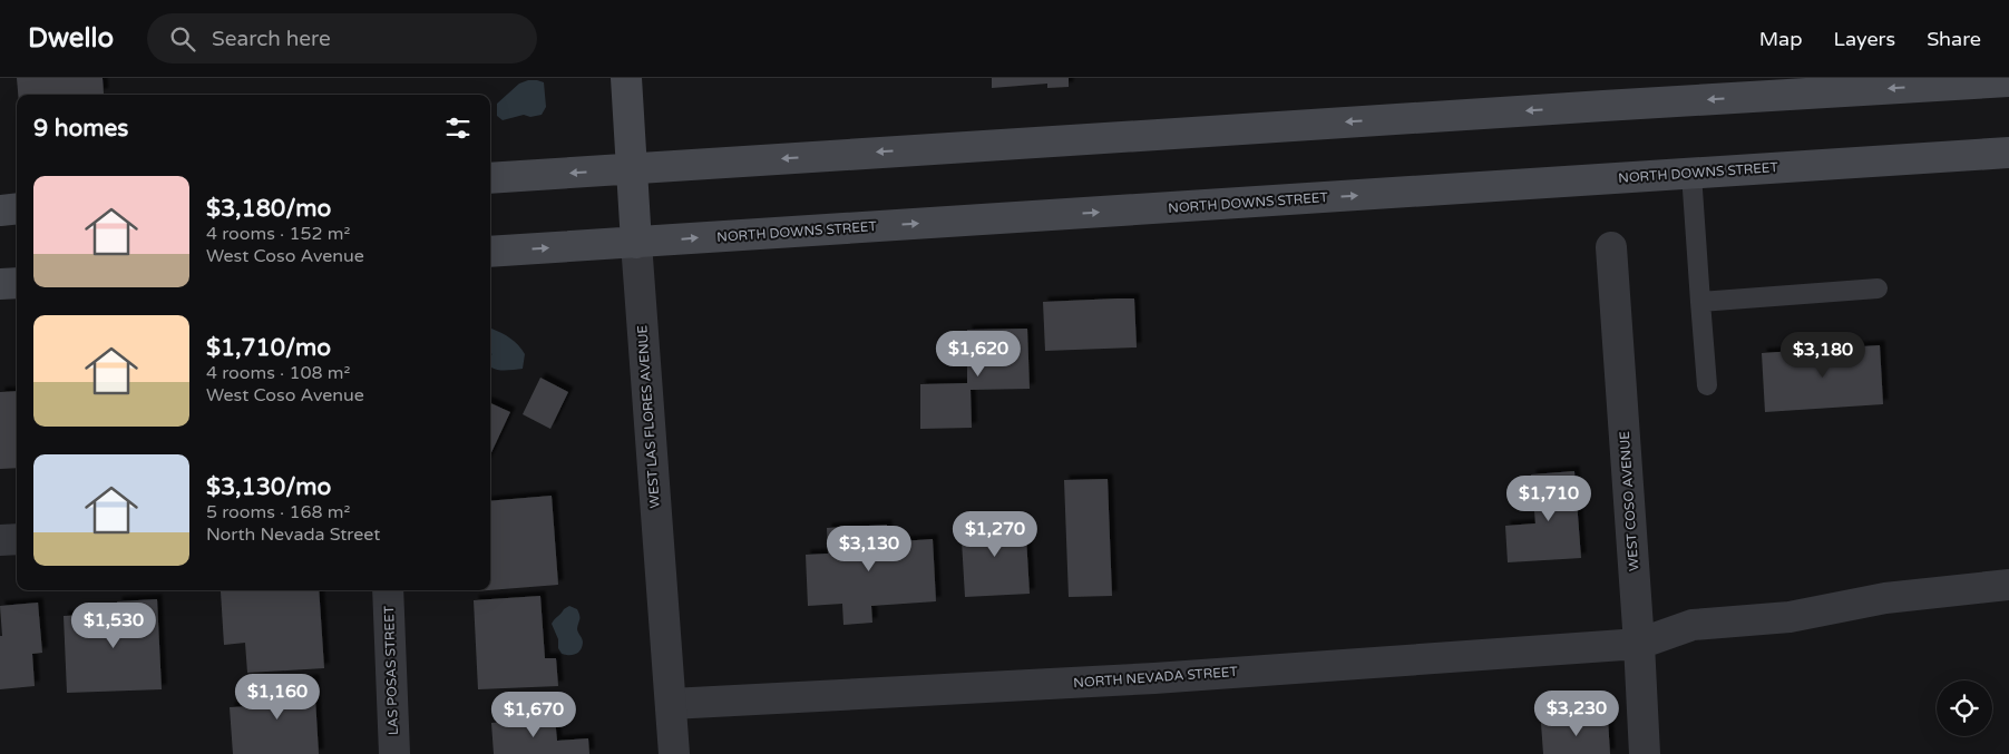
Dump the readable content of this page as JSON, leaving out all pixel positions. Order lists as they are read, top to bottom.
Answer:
{
  "streets": {
    "main road": ["NORTH DOWNS STREET", "WEST LAS FLORES AVENUE"],
    "street": ["WEST COSO AVENUE", "LAS POSAS STREET", "NORTH NEVADA STREET"]
  },
  "crossings": [
    ["NORTH DOWNS STREET", "WEST LAS FLORES AVENUE"],
    ["WEST LAS FLORES AVENUE", "NORTH NEVADA STREET"],
    ["WEST COSO AVENUE", "NORTH NEVADA STREET"]
  ],
  "page": {
    "header": "Dwello",
    "search": "Search here",
    "nav": ["Map", "Layers", "Share"],
    "heading": "9 homes",
    "list": [
      {
        "name": "$3,180/mo",
        "note": "4 rooms · 152 m² · West Coso Avenue"
      },
      {
        "name": "$1,710/mo",
        "note": "4 rooms · 108 m² · West Coso Avenue"
      },
      {
        "name": "$3,130/mo",
        "note": "5 rooms · 168 m² · North Nevada Street"
      }
    ],
    "price": [
      "$1,620",
      "$3,180",
      "$1,710",
      "$1,270",
      "$3,130",
      "$1,530",
      "$1,160",
      "$3,230",
      "$1,670"
    ]
  }
}
